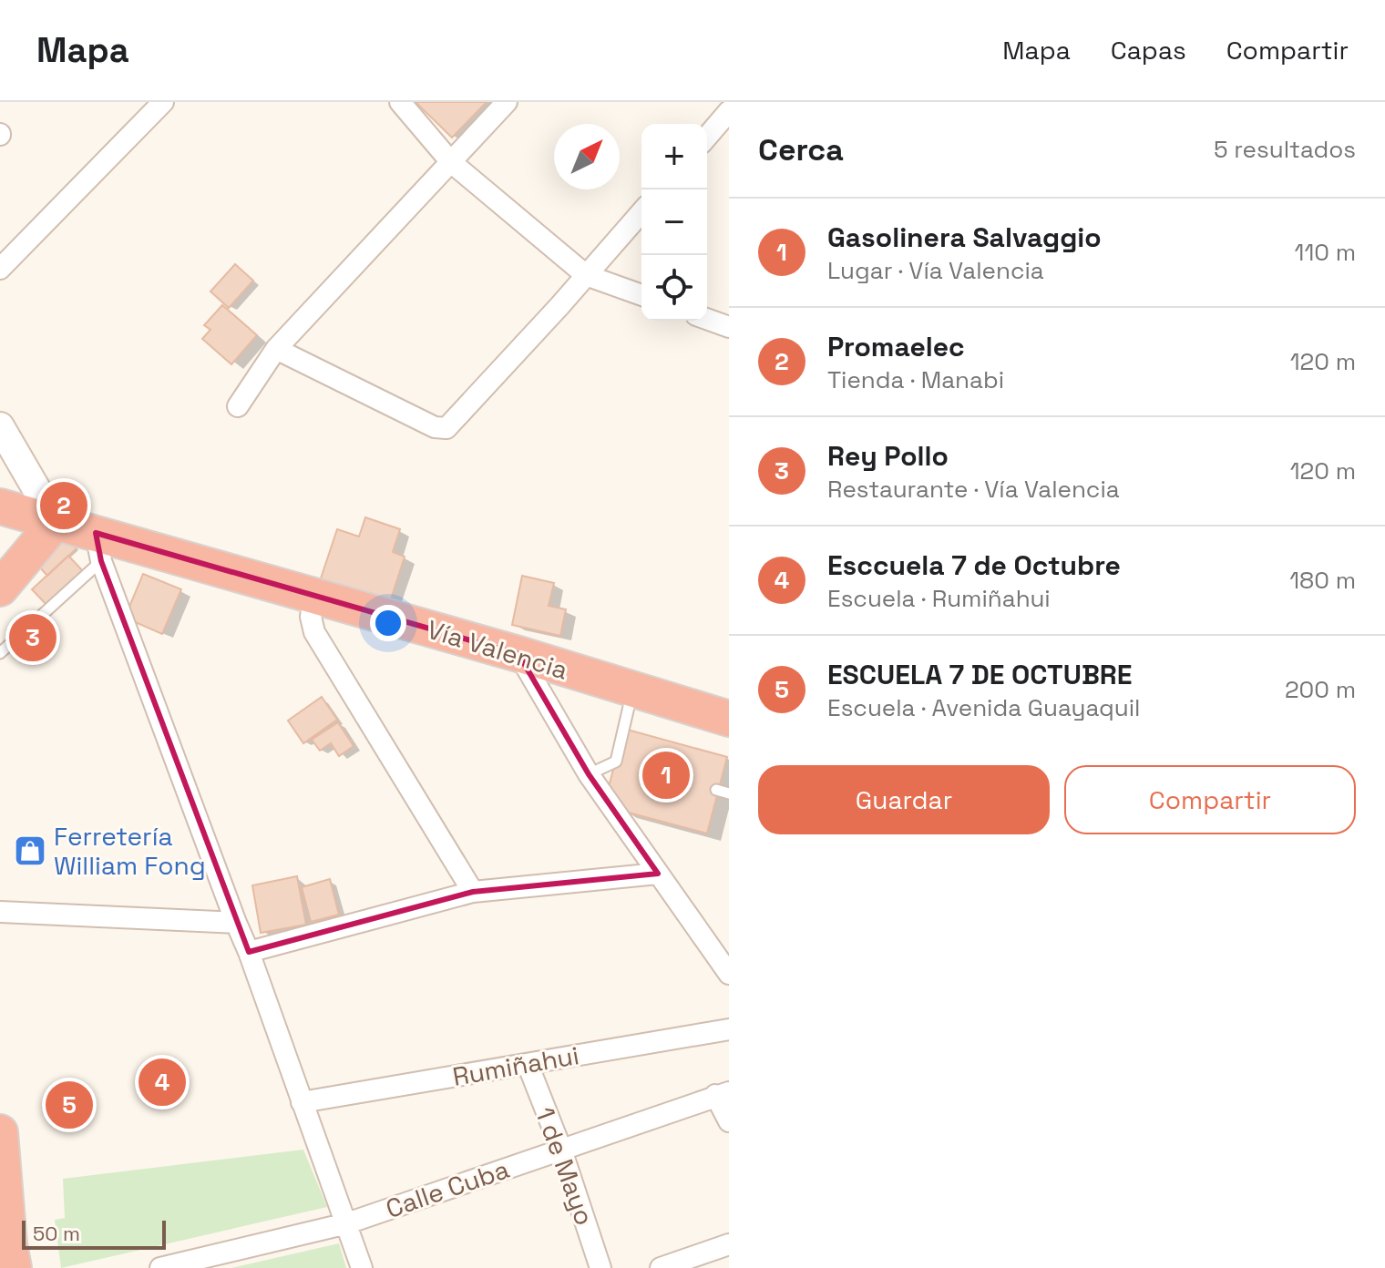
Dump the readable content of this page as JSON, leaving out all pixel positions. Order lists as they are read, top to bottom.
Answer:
{
  "streets": {
    "highway": ["Vía Valencia"],
    "street": ["Rumiñahui", "1 de Mayo", "Calle Cuba"]
  },
  "crossings": [
    ["Rumiñahui", "1 de Mayo"],
    ["1 de Mayo", "Calle Cuba"]
  ],
  "places": {
    "shop": ["Ferretería William Fong"]
  },
  "scale_bar": "50 m",
  "north": "top right",
  "page": {
    "header": "Mapa",
    "nav": ["Mapa", "Capas", "Compartir"],
    "heading": ["Cerca", "5 resultados"],
    "map_buttons": ["+", "−"],
    "list": [
      {
        "mark": "1",
        "name": "Gasolinera Salvaggio",
        "note": "Lugar · Vía Valencia",
        "value": "110 m"
      },
      {
        "mark": "2",
        "name": "Promaelec",
        "note": "Tienda · Manabi",
        "value": "120 m"
      },
      {
        "mark": "3",
        "name": "Rey Pollo",
        "note": "Restaurante · Vía Valencia",
        "value": "120 m"
      },
      {
        "mark": "4",
        "name": "Esccuela 7 de Octubre",
        "note": "Escuela · Rumiñahui",
        "value": "180 m"
      },
      {
        "mark": "5",
        "name": "ESCUELA 7 DE OCTUBRE",
        "note": "Escuela · Avenida Guayaquil",
        "value": "200 m"
      }
    ],
    "pins": [
      "2",
      "3",
      "1",
      "4",
      "5"
    ],
    "buttons": ["Guardar", "Compartir"],
    "scale": "50 m"
  }
}
